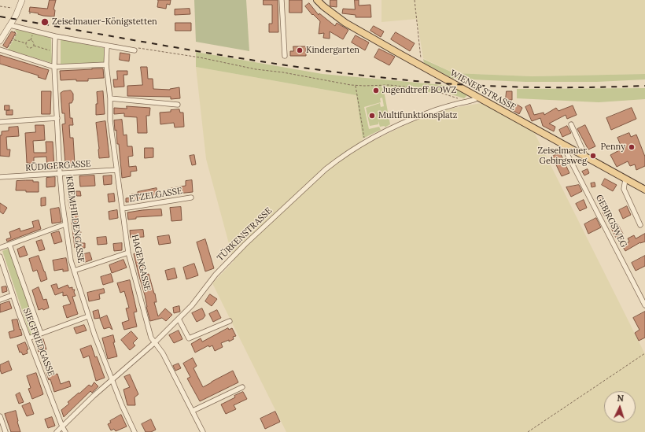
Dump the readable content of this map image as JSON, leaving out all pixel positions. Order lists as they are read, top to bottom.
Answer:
{
  "streets": {
    "main road": ["WIENER STRASSE"],
    "street": [
      "RÜDIGERGASSE",
      "ETZELGASSE",
      "KRIEMHILDENGASSE",
      "GEBIRGSWEG",
      "TÜRKENSTRASSE",
      "HAGENGASSE",
      "SIEGFRIEDGASSE"
    ]
  },
  "crossings": [
    ["WIENER STRASSE", "GEBIRGSWEG"],
    ["WIENER STRASSE", "TÜRKENSTRASSE"],
    ["RÜDIGERGASSE", "KRIEMHILDENGASSE"],
    ["RÜDIGERGASSE", "HAGENGASSE"],
    ["ETZELGASSE", "HAGENGASSE"],
    ["KRIEMHILDENGASSE", "TÜRKENSTRASSE"],
    ["TÜRKENSTRASSE", "HAGENGASSE"],
    ["TÜRKENSTRASSE", "SIEGFRIEDGASSE"]
  ],
  "places": [
    "Zeiselmauer-Königstetten",
    "Kindergarten",
    "Jugendtreff BOWZ",
    "Multifunktionsplatz",
    "Penny",
    "Zeiselmauer Gebirgsweg"
  ],
  "north": "top"
}
